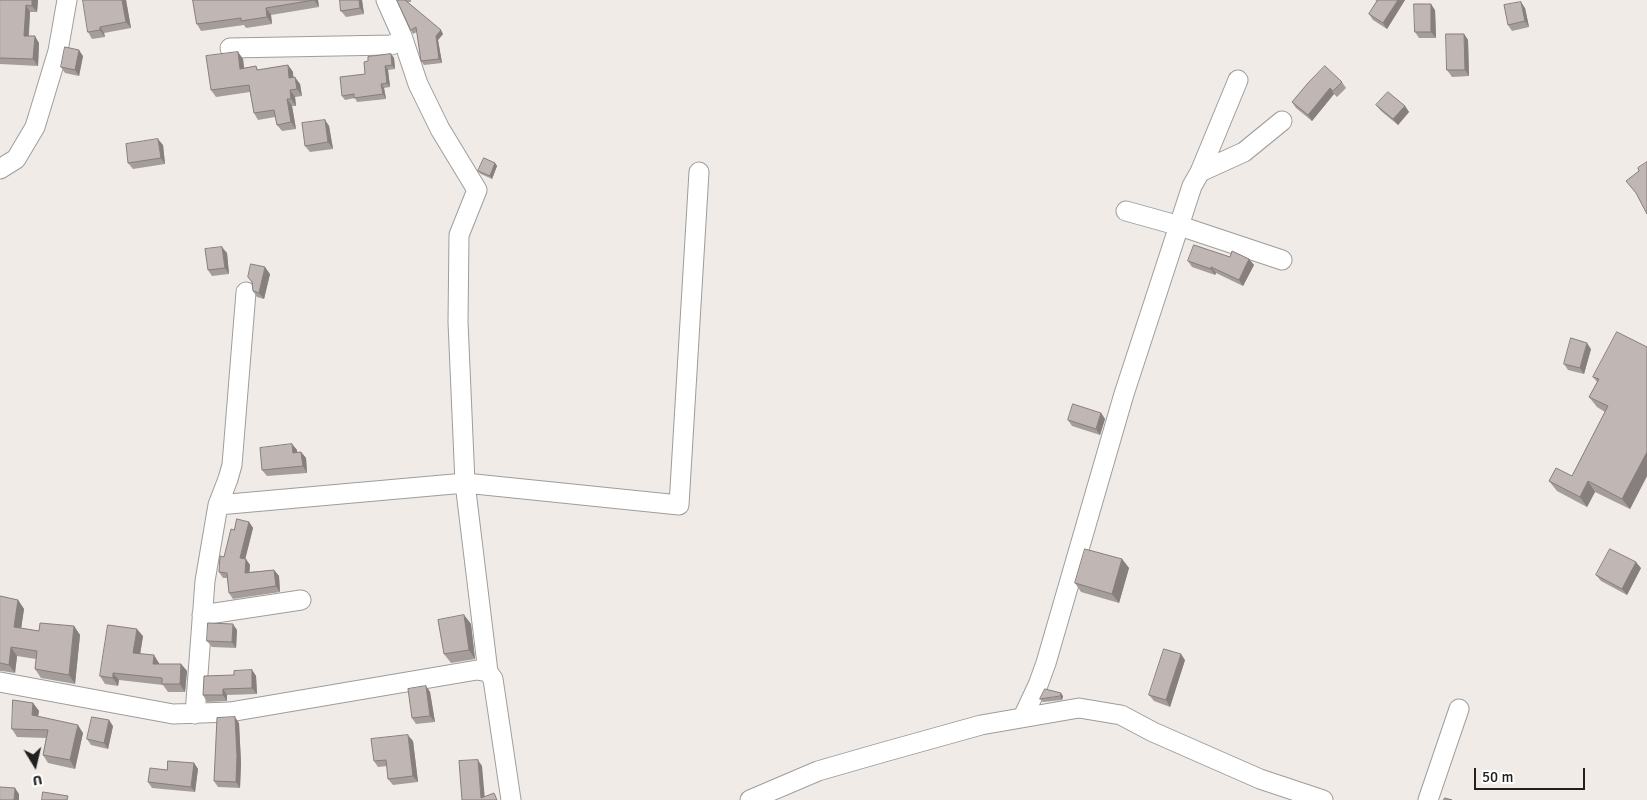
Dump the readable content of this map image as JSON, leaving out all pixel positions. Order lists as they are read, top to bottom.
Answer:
{
  "scale_bar": "50 m",
  "north": "bottom"
}
